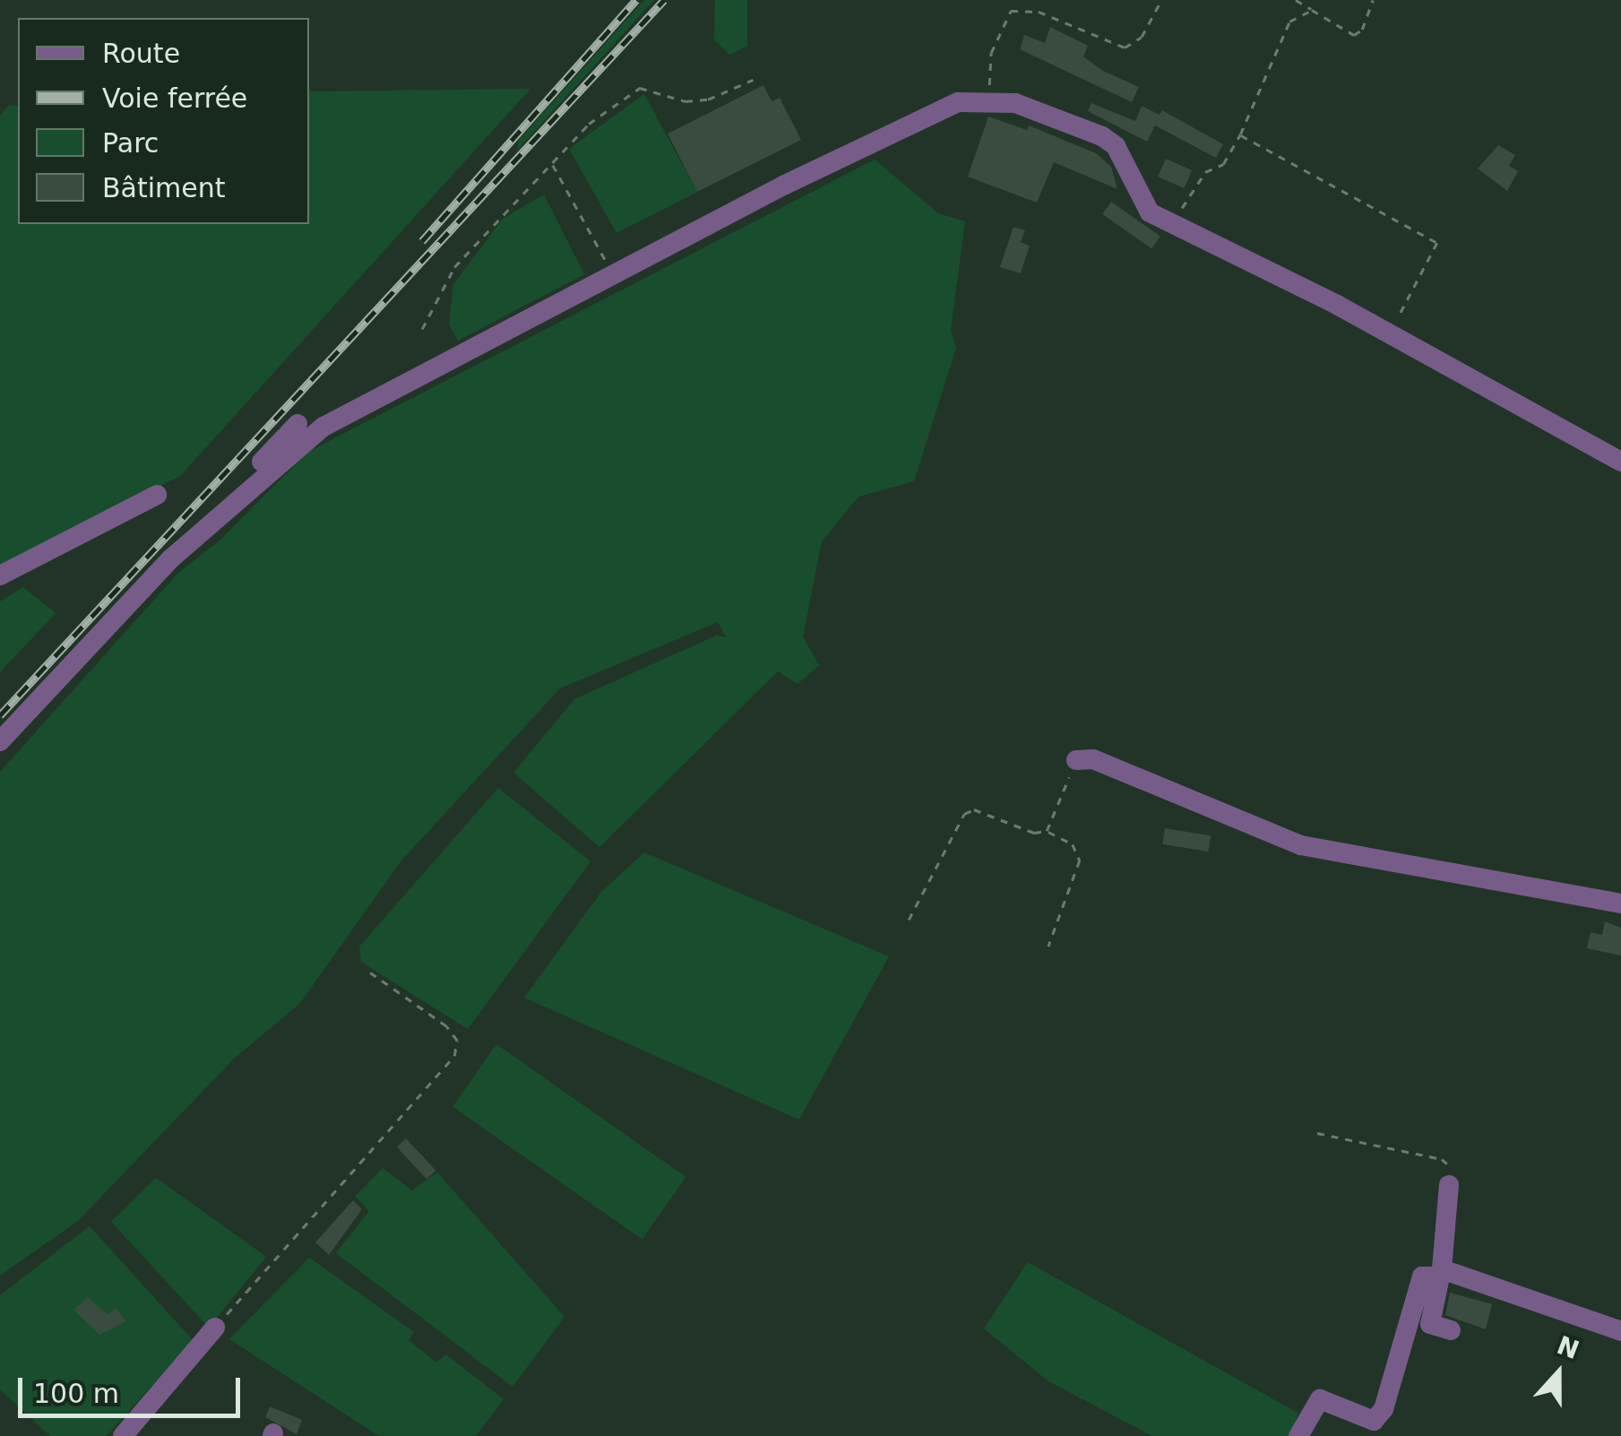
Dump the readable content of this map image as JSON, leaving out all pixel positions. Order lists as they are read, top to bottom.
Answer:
{
  "legend": [
    "Route",
    "Voie ferrée",
    "Parc",
    "Bâtiment"
  ],
  "scale_bar": "100 m",
  "north": "top"
}
